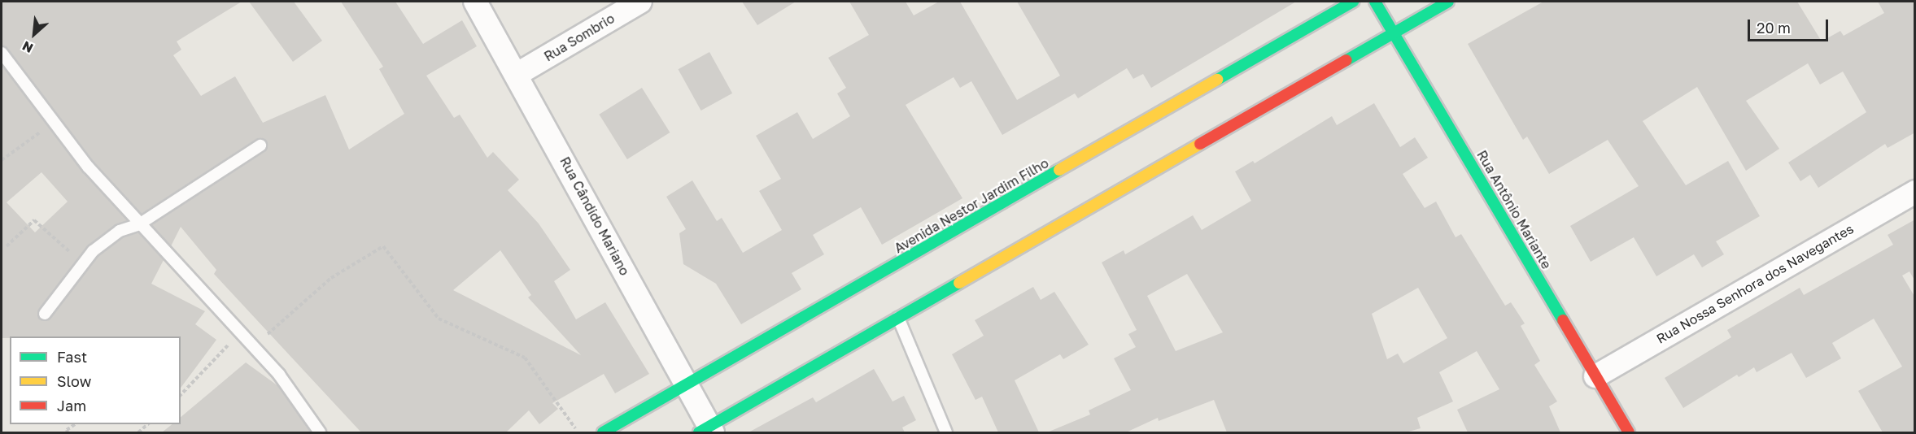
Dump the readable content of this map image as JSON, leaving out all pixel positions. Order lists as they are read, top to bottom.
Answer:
{
  "streets": {
    "main road": ["Avenida Nestor Jardim Filho", "Rua Antônio Mariante"],
    "street": ["Rua Sombrio", "Rua Cândido Mariano", "Rua Nossa Senhora dos Navegantes"]
  },
  "crossings": [
    ["Rua Sombrio", "Rua Cândido Mariano"],
    ["Avenida Nestor Jardim Filho", "Rua Cândido Mariano"],
    ["Rua Antônio Mariante", "Rua Nossa Senhora dos Navegantes"]
  ],
  "legend": ["Fast", "Slow", "Jam"],
  "scale_bar": "20 m",
  "north": "bottom left"
}
